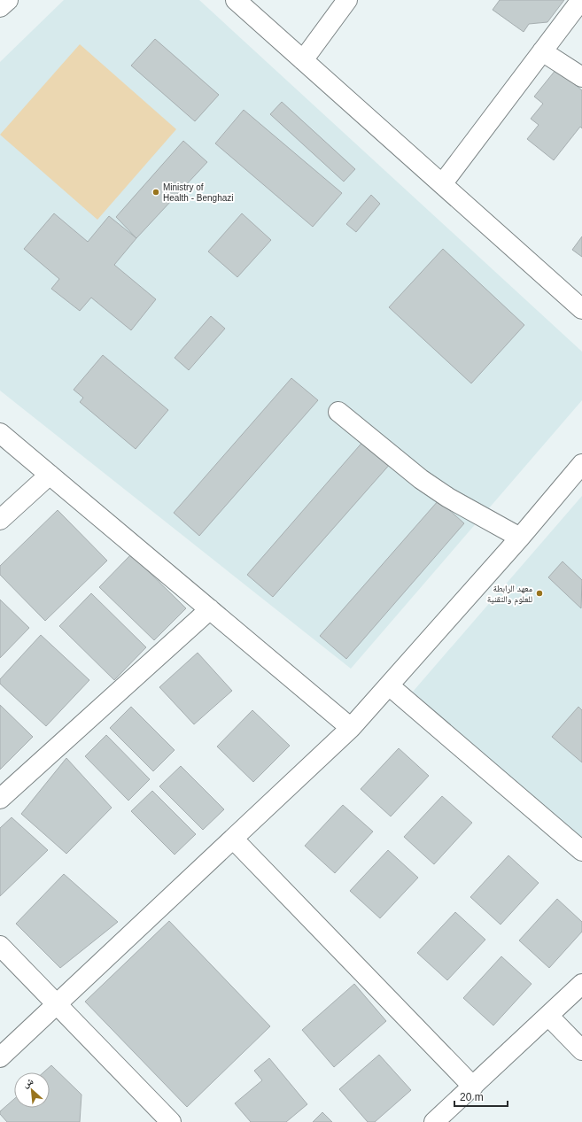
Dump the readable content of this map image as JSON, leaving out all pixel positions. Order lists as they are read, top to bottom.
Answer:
{
  "places": ["Ministry of Health - Benghazi", "معهد الرابطة للعلوم والتقنية"],
  "scale_bar": "20 m",
  "north": "top left"
}
